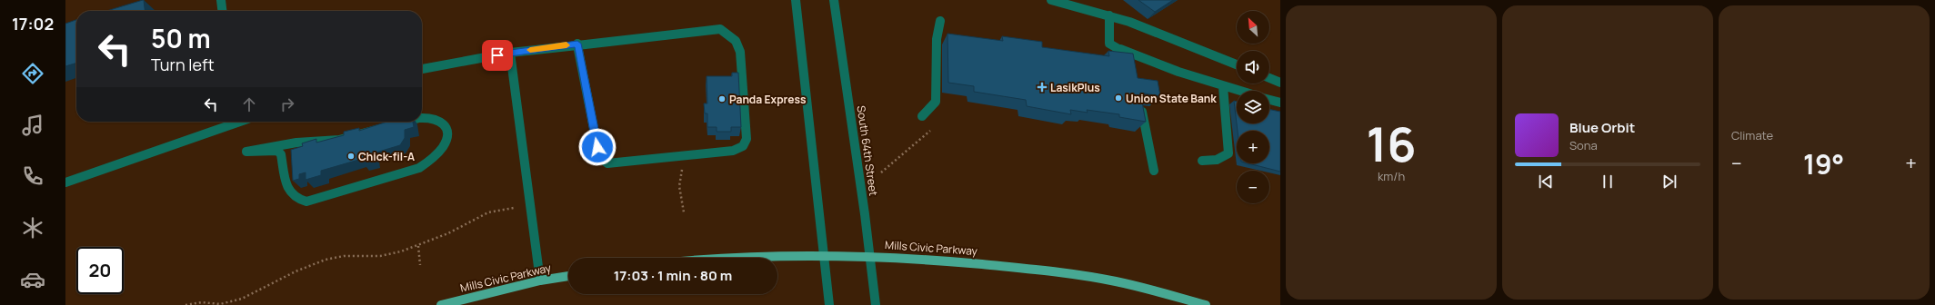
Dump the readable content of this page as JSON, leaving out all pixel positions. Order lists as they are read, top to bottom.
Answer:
{
  "streets": {
    "main road": ["Mills Civic Parkway"],
    "street": ["South 64th Street"]
  },
  "crossings": [
    ["South 64th Street", "Mills Civic Parkway"]
  ],
  "places": {
    "health": ["LasikPlus"],
    "other": ["Union State Bank", "Panda Express", "Chick-fil-A"]
  },
  "north": "top left",
  "page": {
    "tabs": "17:02",
    "tile": [
      ["16", "km/h"],
      "Climate"
    ],
    "map_buttons": ["+", "−"],
    "turn": ["50 m", "Turn left"],
    "song": ["Blue Orbit", "Sona"],
    "heat": ["−", "19°", "+"],
    "limit": "20",
    "trip": "17:03 · 1 min · 80 m"
  }
}
